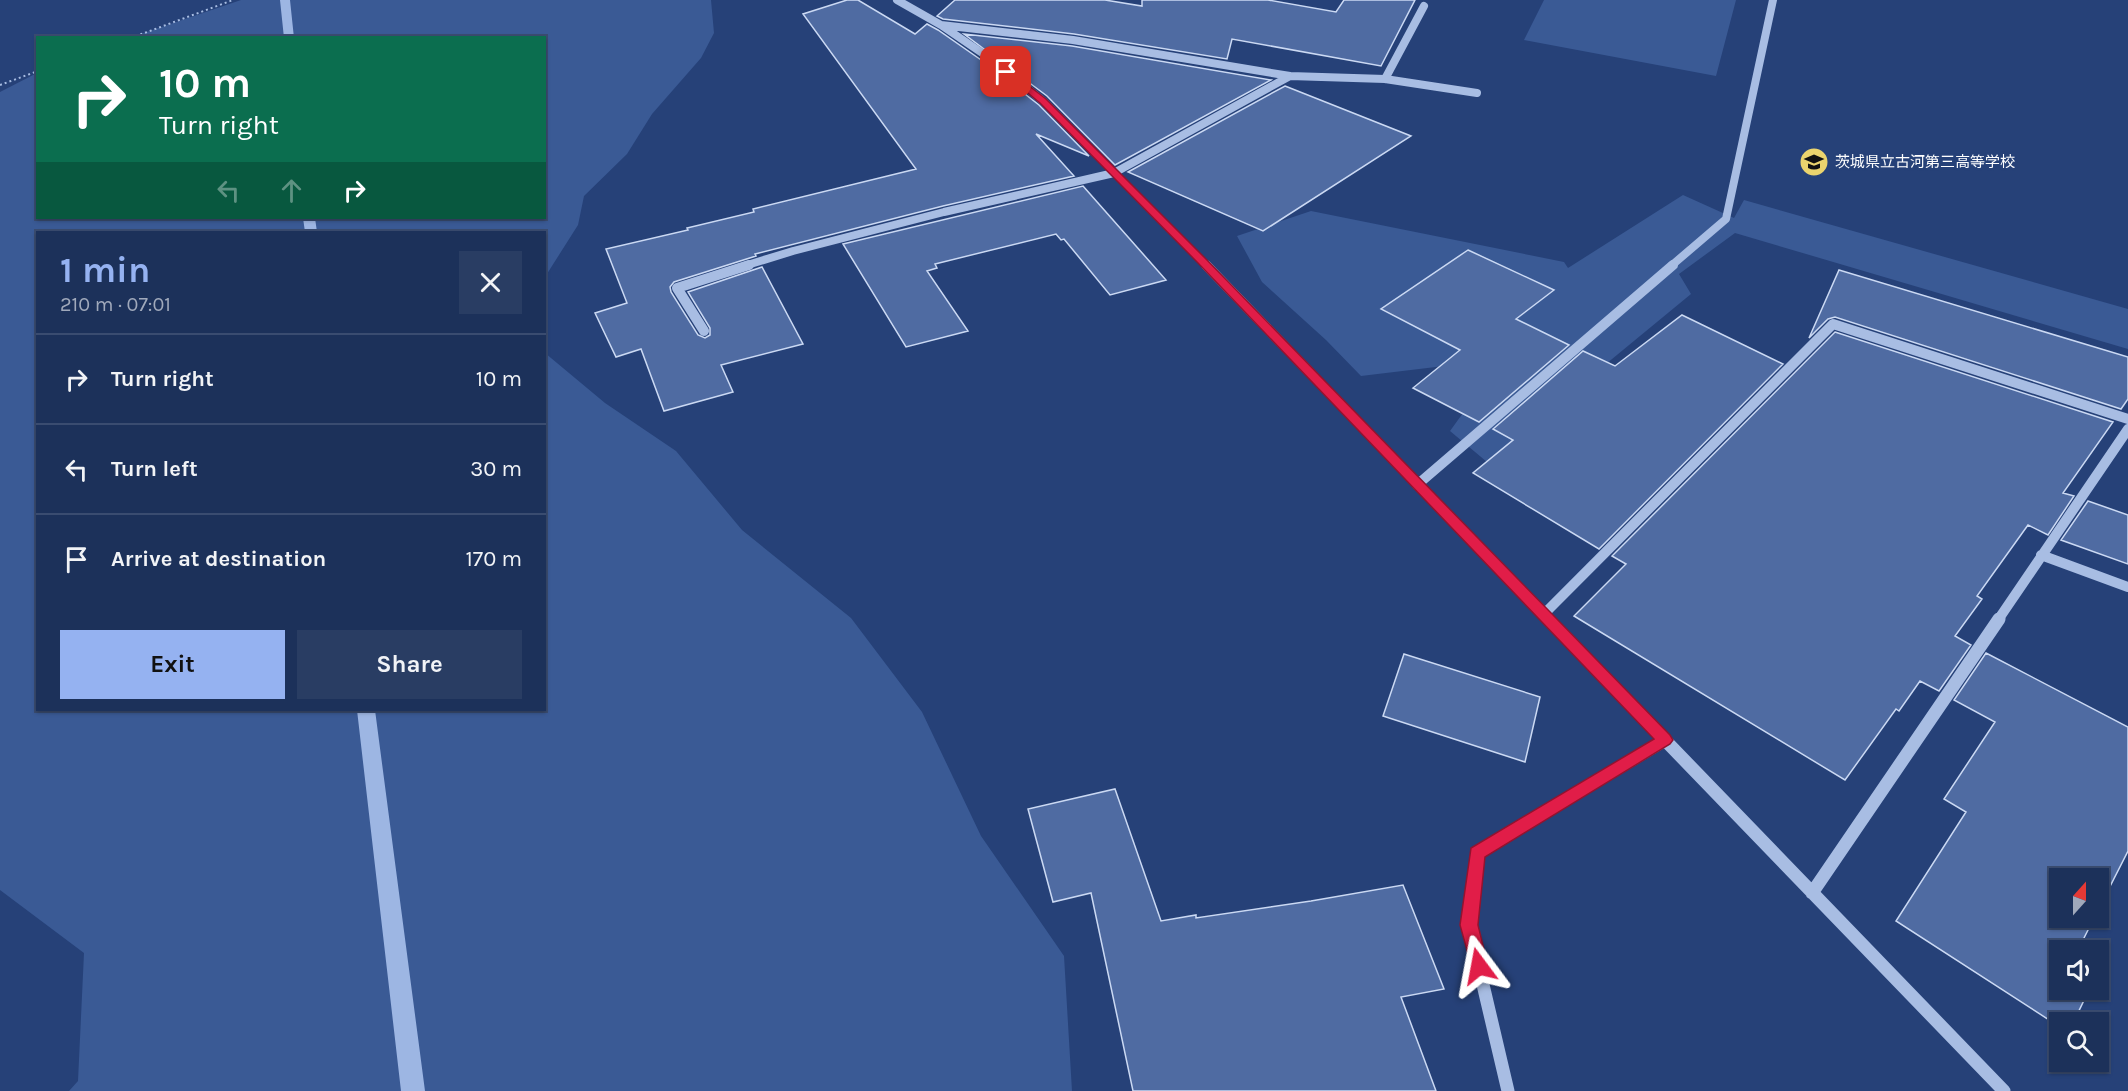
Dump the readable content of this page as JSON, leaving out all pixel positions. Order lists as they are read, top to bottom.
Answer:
{
  "places": {
    "school or university": ["茨城県立古河第三高等学校"]
  },
  "north": "top",
  "page": {
    "turn": ["10 m", "Turn right"],
    "heading": ["1 min", "210 m · 07:01"],
    "list": [
      {
        "name": "Turn right",
        "value": "10 m"
      },
      {
        "name": "Turn left",
        "value": "30 m"
      },
      {
        "name": "Arrive at destination",
        "value": "170 m"
      }
    ],
    "buttons": ["Exit", "Share"]
  }
}
